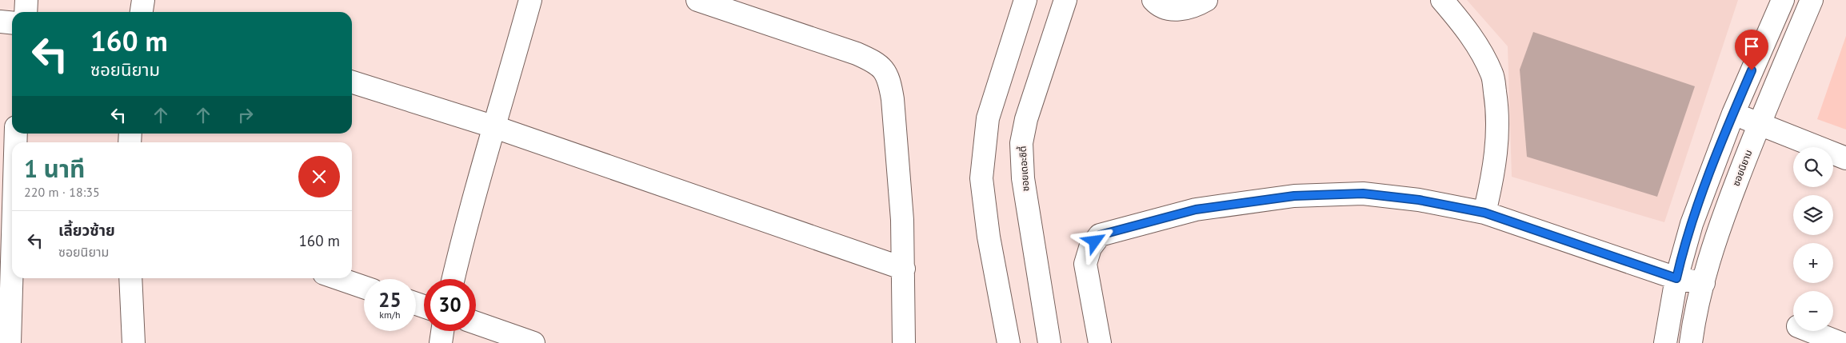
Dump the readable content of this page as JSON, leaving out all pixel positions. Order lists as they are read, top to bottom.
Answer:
{
  "streets": {
    "street": ["ซอยนิยาม", "ซอยเดอะซิตี้"]
  },
  "page": {
    "turn": ["160 m", "ซอยนิยาม"],
    "heading": ["1 นาที", "220 m · 18:35"],
    "map_buttons": ["+", "−"],
    "list": [
      {
        "name": "เลี้ยวซ้าย",
        "note": "ซอยนิยาม",
        "value": "160 m"
      }
    ],
    "speed": "25 km/h",
    "limit": "30"
  }
}
